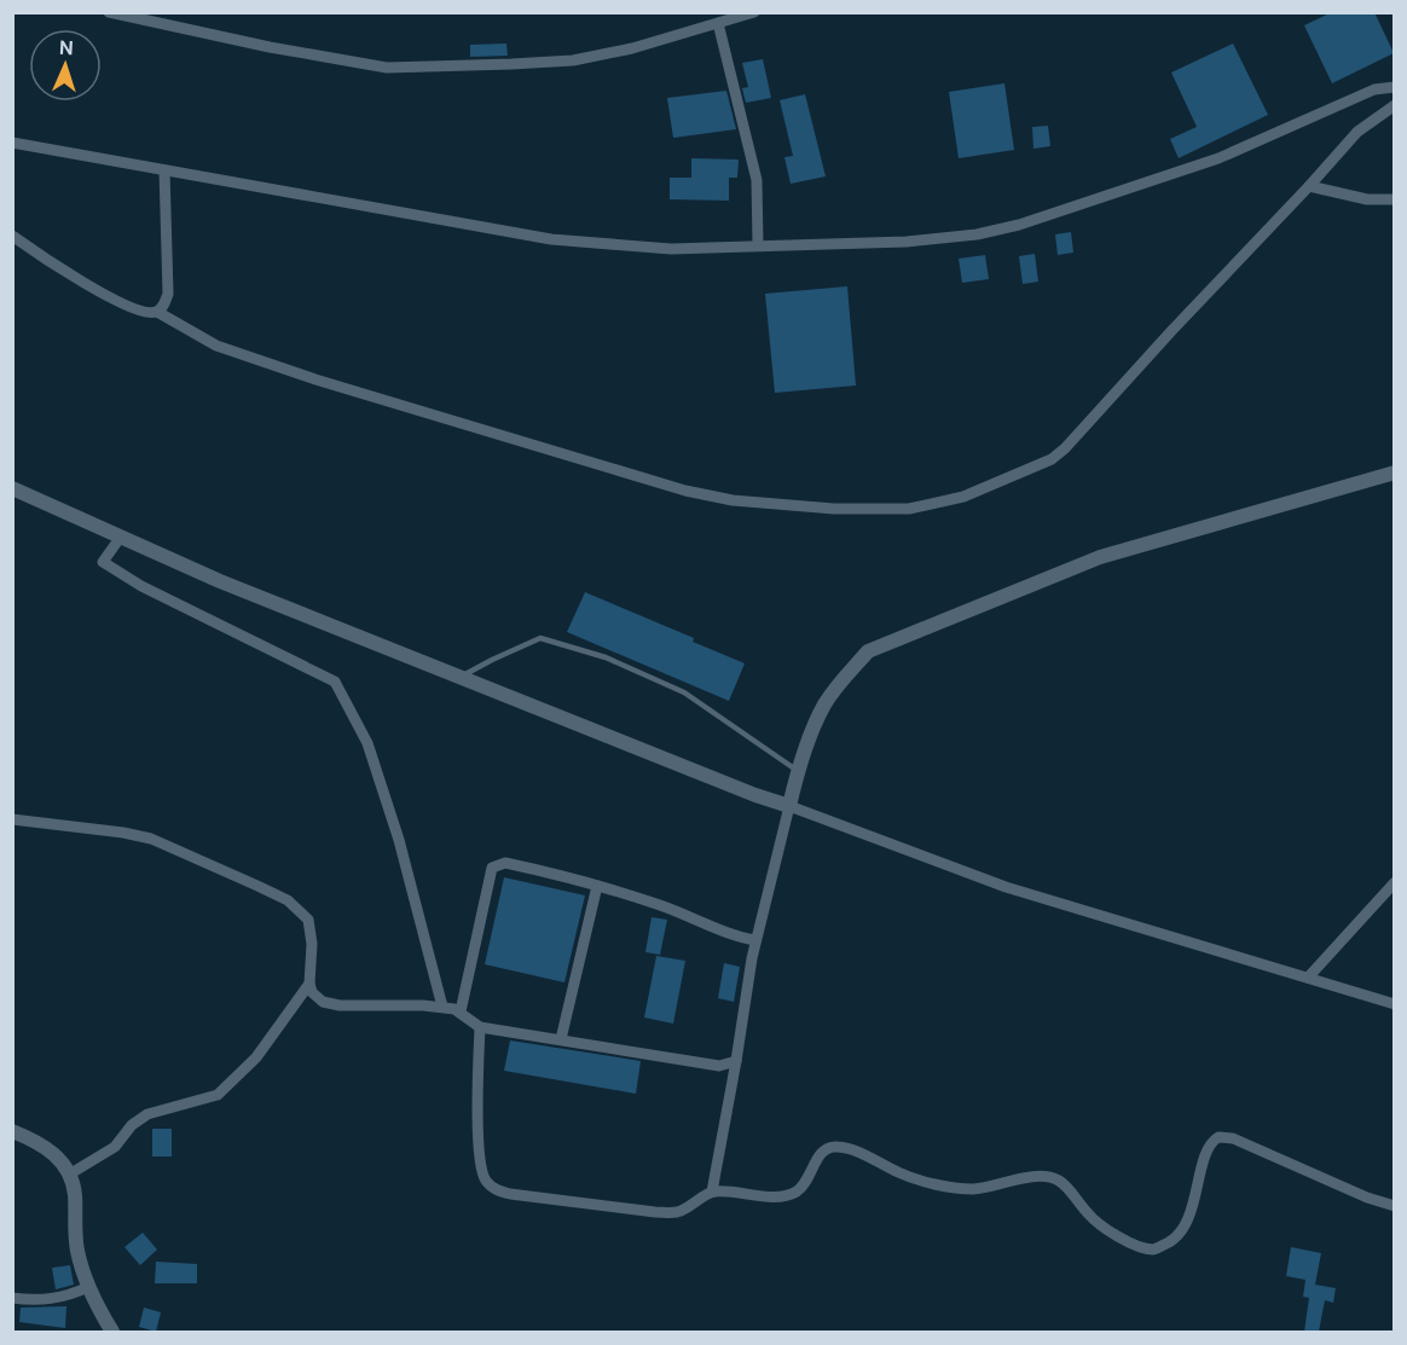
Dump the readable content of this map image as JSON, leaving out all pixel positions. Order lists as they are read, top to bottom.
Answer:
{
  "north": "top"
}
